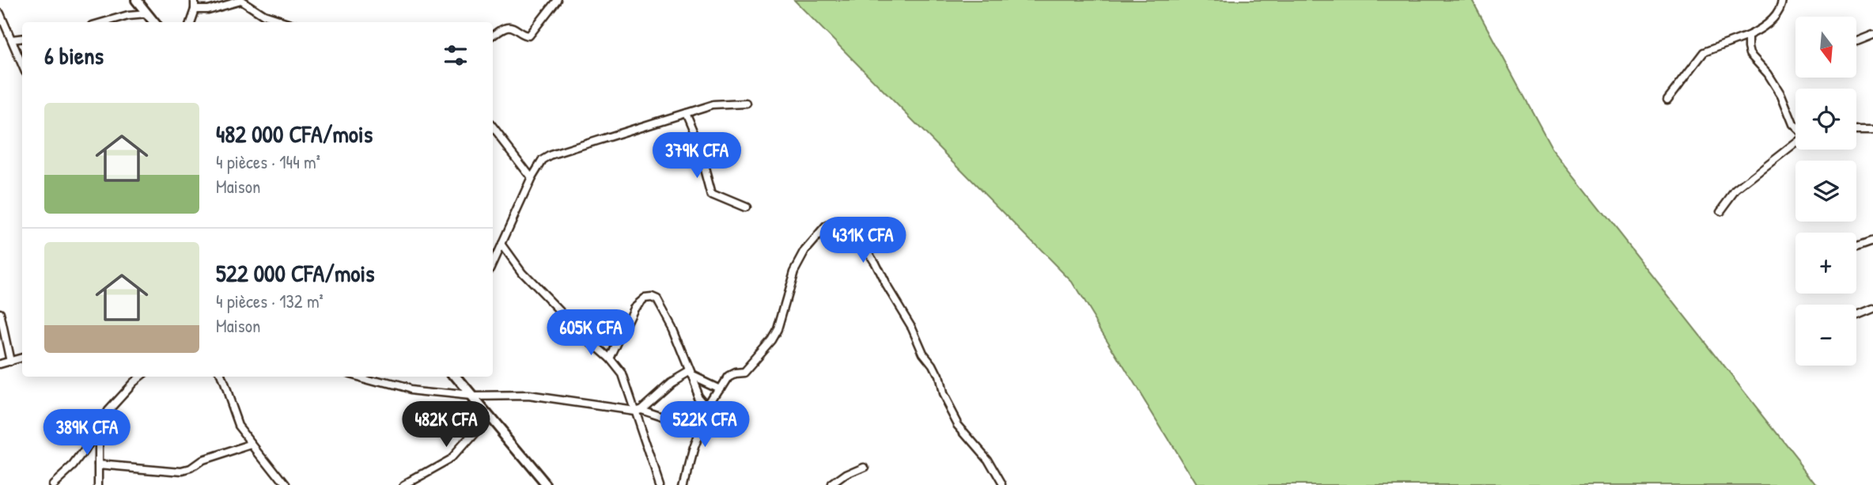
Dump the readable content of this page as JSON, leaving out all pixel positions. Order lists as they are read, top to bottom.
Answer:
{
  "north": "bottom",
  "page": {
    "map_buttons": ["+", "−"],
    "heading": "6 biens",
    "list": [
      {
        "name": "482 000 CFA/mois",
        "note": "4 pièces · 144 m² · Maison"
      },
      {
        "name": "522 000 CFA/mois",
        "note": "4 pièces · 132 m² · Maison"
      }
    ],
    "price": [
      "379K CFA",
      "431K CFA",
      "605K CFA",
      "482K CFA",
      "522K CFA",
      "389K CFA"
    ]
  }
}
